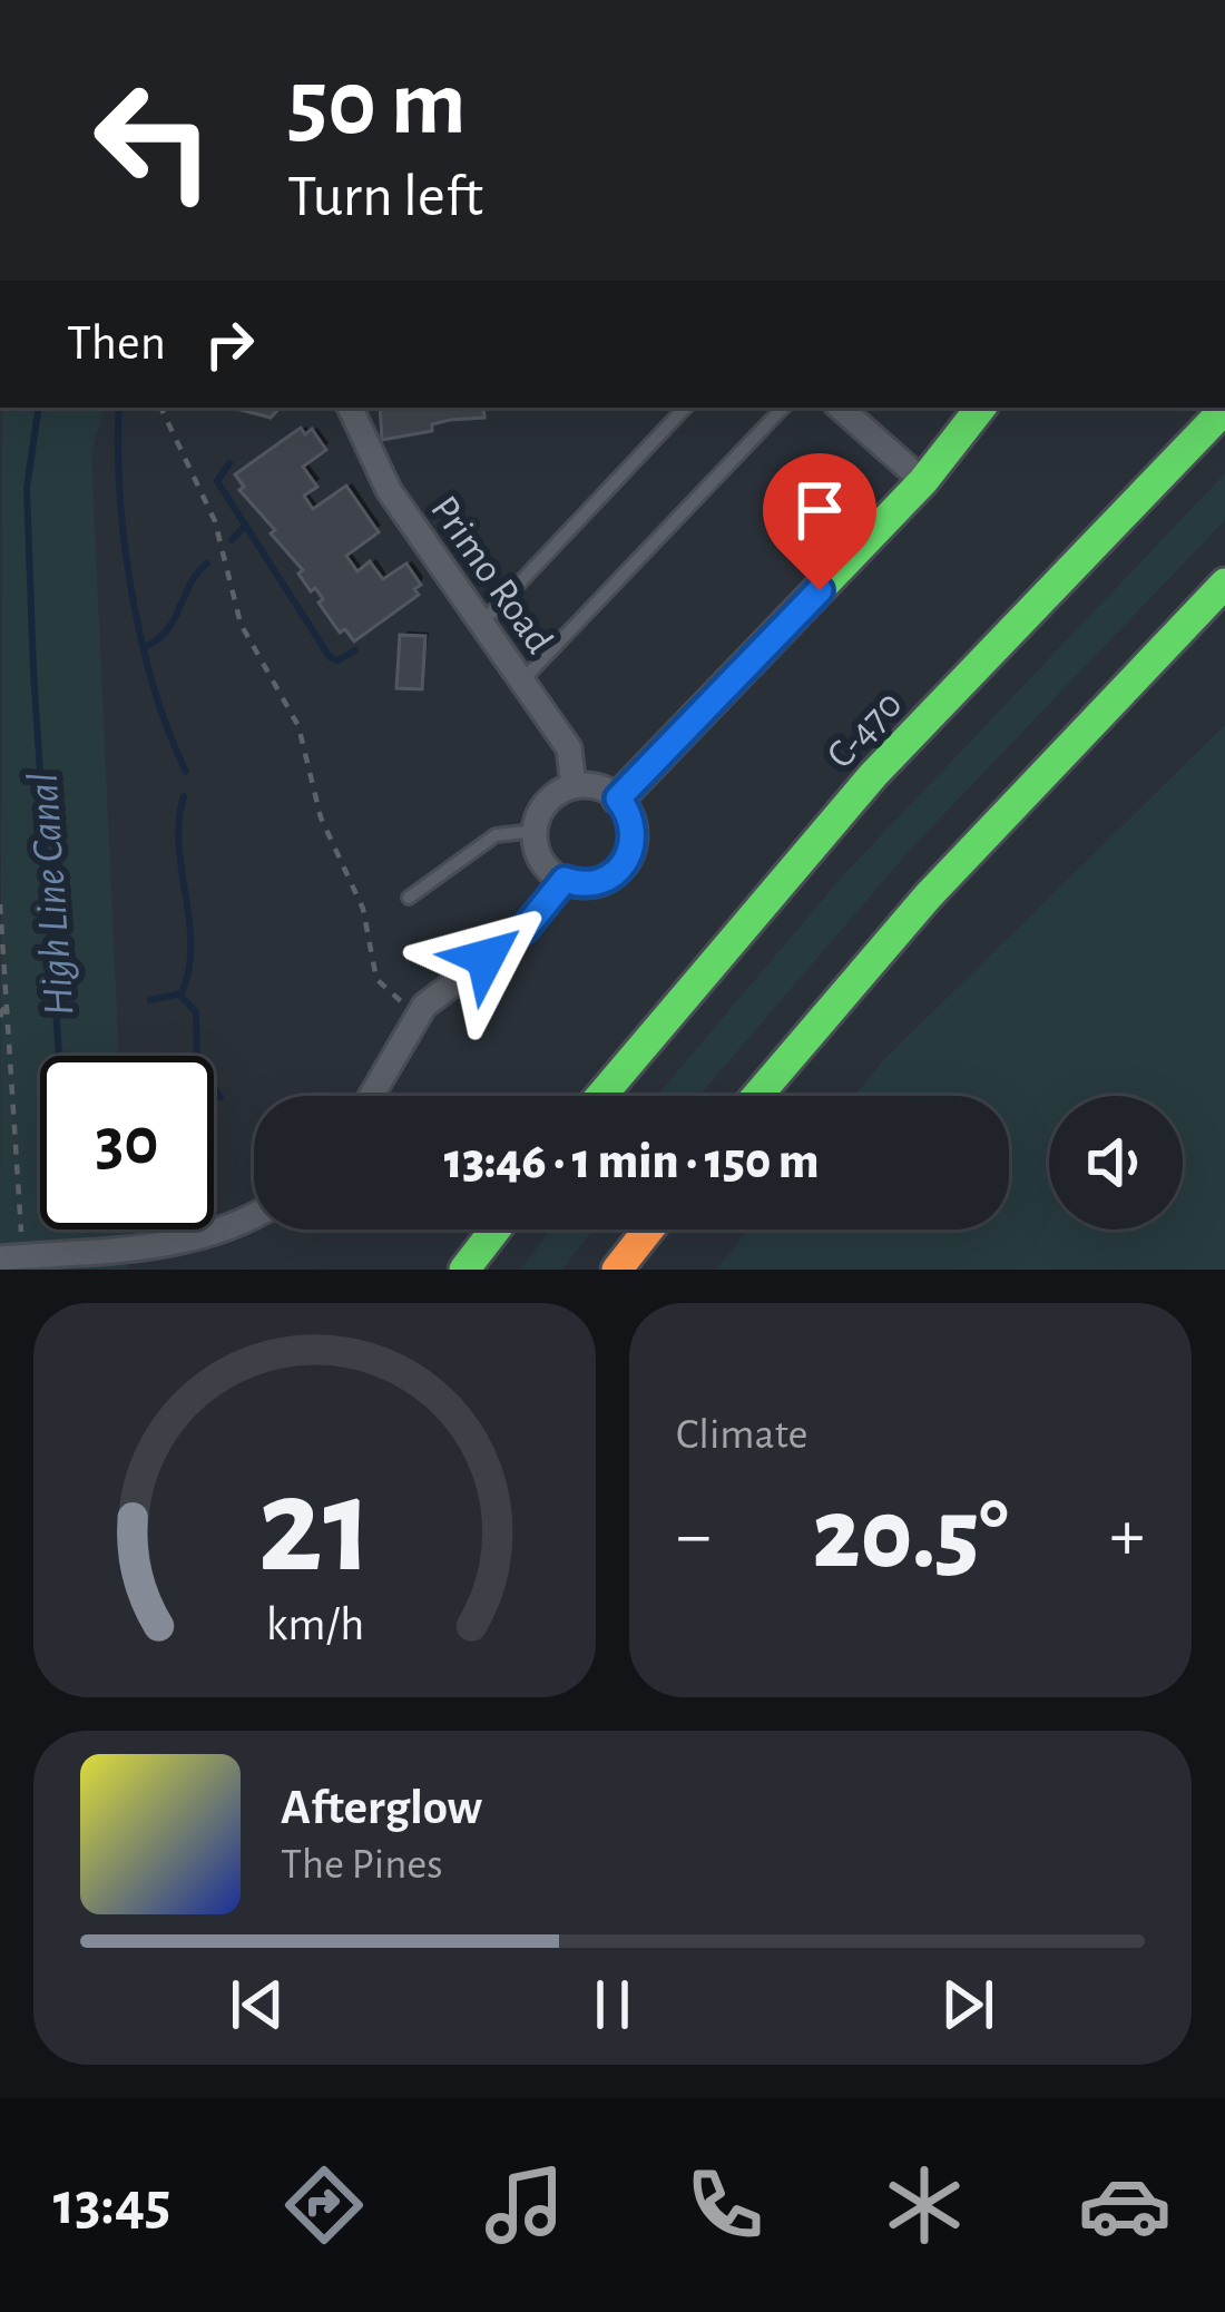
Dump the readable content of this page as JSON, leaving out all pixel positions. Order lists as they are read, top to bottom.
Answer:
{
  "streets": {
    "main road": ["C-470"],
    "street": ["Primo Road"]
  },
  "water": ["High Line Canal"],
  "page": {
    "turn": ["50 m", "Turn left"],
    "then": "Then",
    "limit": "30",
    "trip": "13:46 · 1 min · 150 m",
    "tile": "Climate",
    "heat": ["−", "20.5°", "+"],
    "song": ["Afterglow", "The Pines"],
    "tabs": "13:45",
    "gauge": ["21", "km/h"]
  }
}
